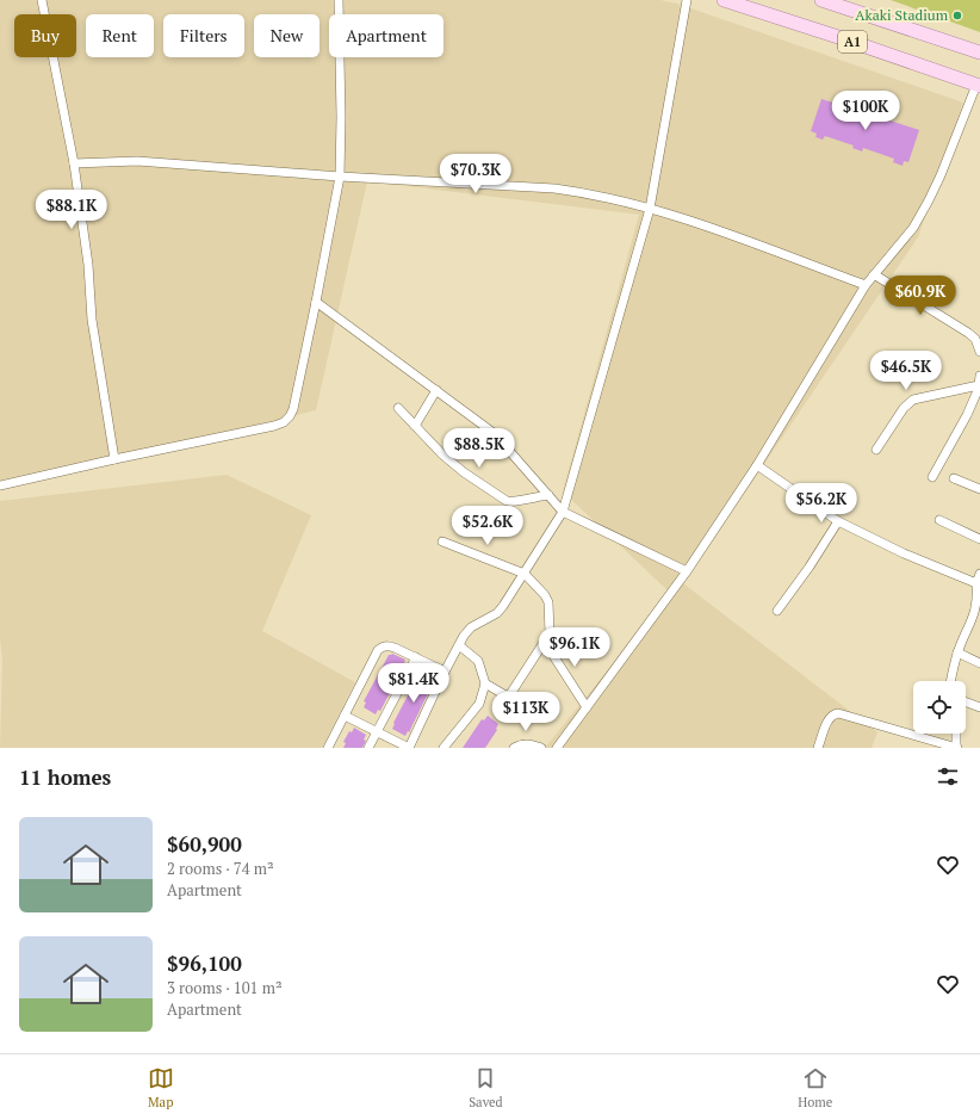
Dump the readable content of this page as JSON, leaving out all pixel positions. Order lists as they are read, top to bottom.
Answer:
{
  "streets": {
    "main road": ["A1"]
  },
  "places": ["Akaki Stadium"],
  "page": {
    "chip": [
      "Buy",
      "Rent",
      "Filters",
      "New",
      "Apartment"
    ],
    "price": [
      "$100K",
      "$70.3K",
      "$88.1K",
      "$60.9K",
      "$46.5K",
      "$88.5K",
      "$56.2K",
      "$52.6K",
      "$96.1K",
      "$81.4K",
      "$113K"
    ],
    "heading": "11 homes",
    "list": [
      {
        "name": "$60,900",
        "note": "2 rooms · 74 m² · Apartment"
      },
      {
        "name": "$96,100",
        "note": "3 rooms · 101 m² · Apartment"
      }
    ],
    "tabs": ["Map", "Saved", "Home"]
  }
}
